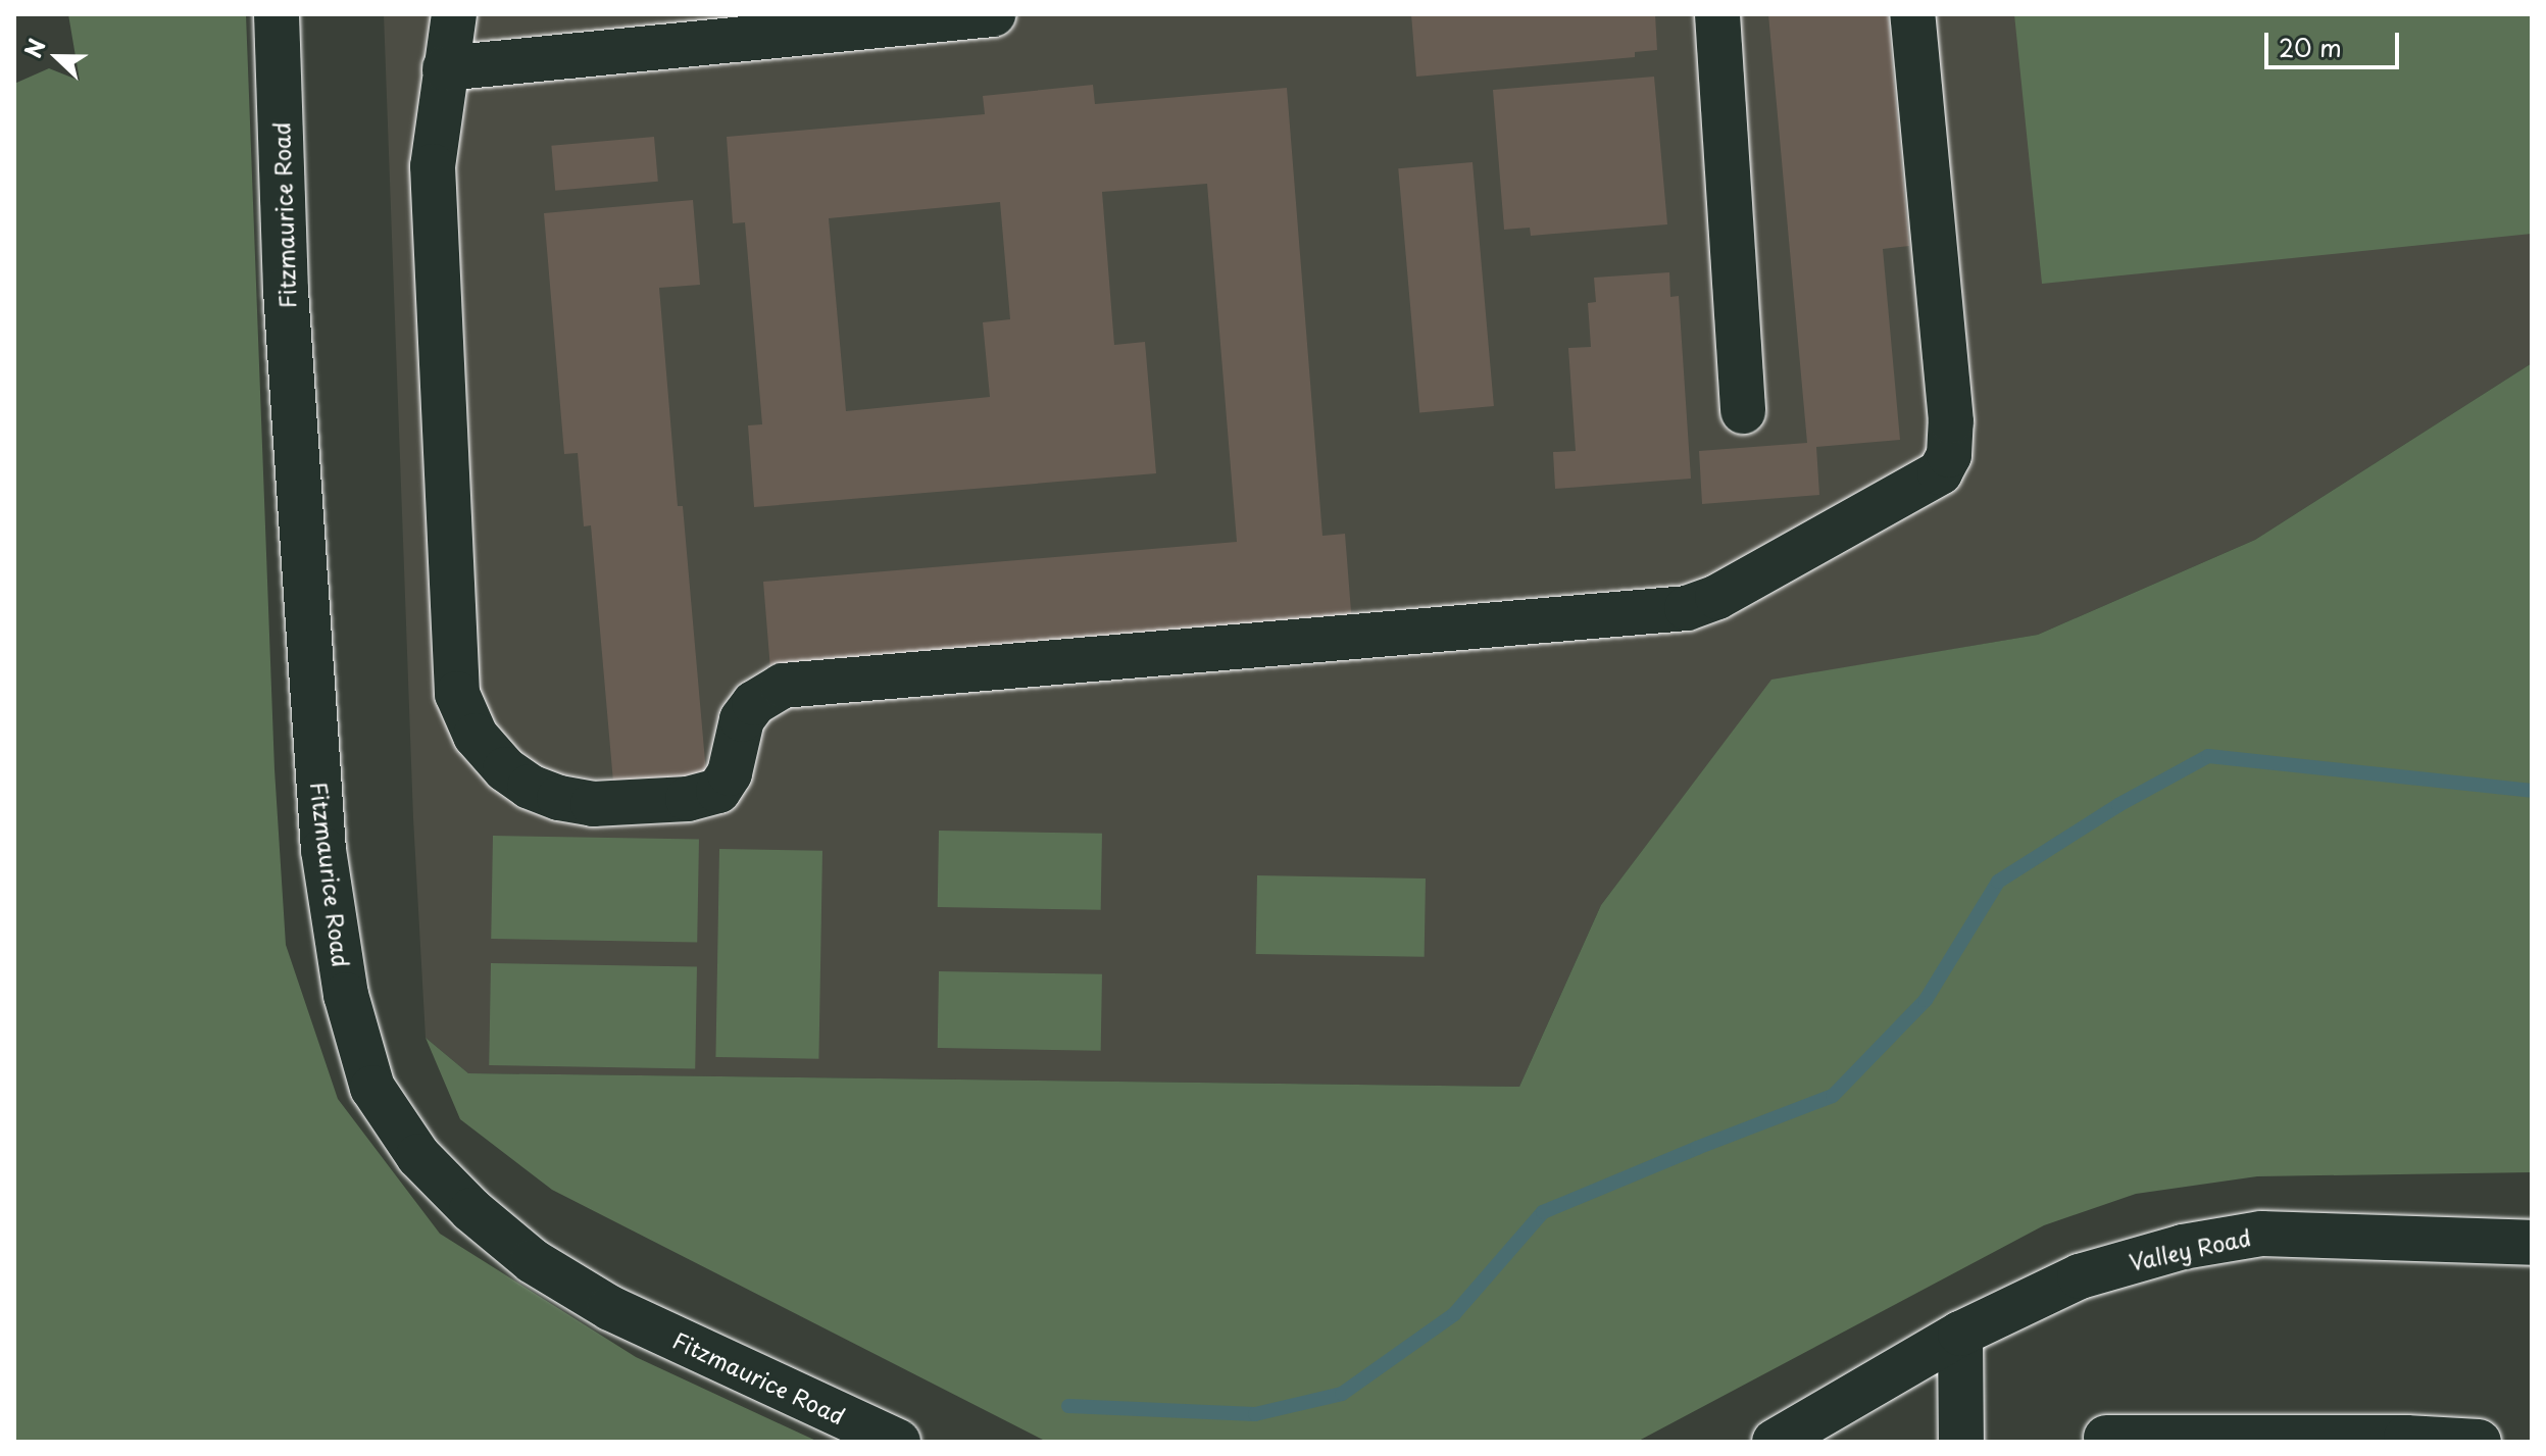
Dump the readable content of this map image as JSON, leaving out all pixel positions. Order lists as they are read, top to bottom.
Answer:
{
  "streets": {
    "street": ["Fitzmaurice Road", "Valley Road"]
  },
  "scale_bar": "20 m",
  "north": "left"
}
